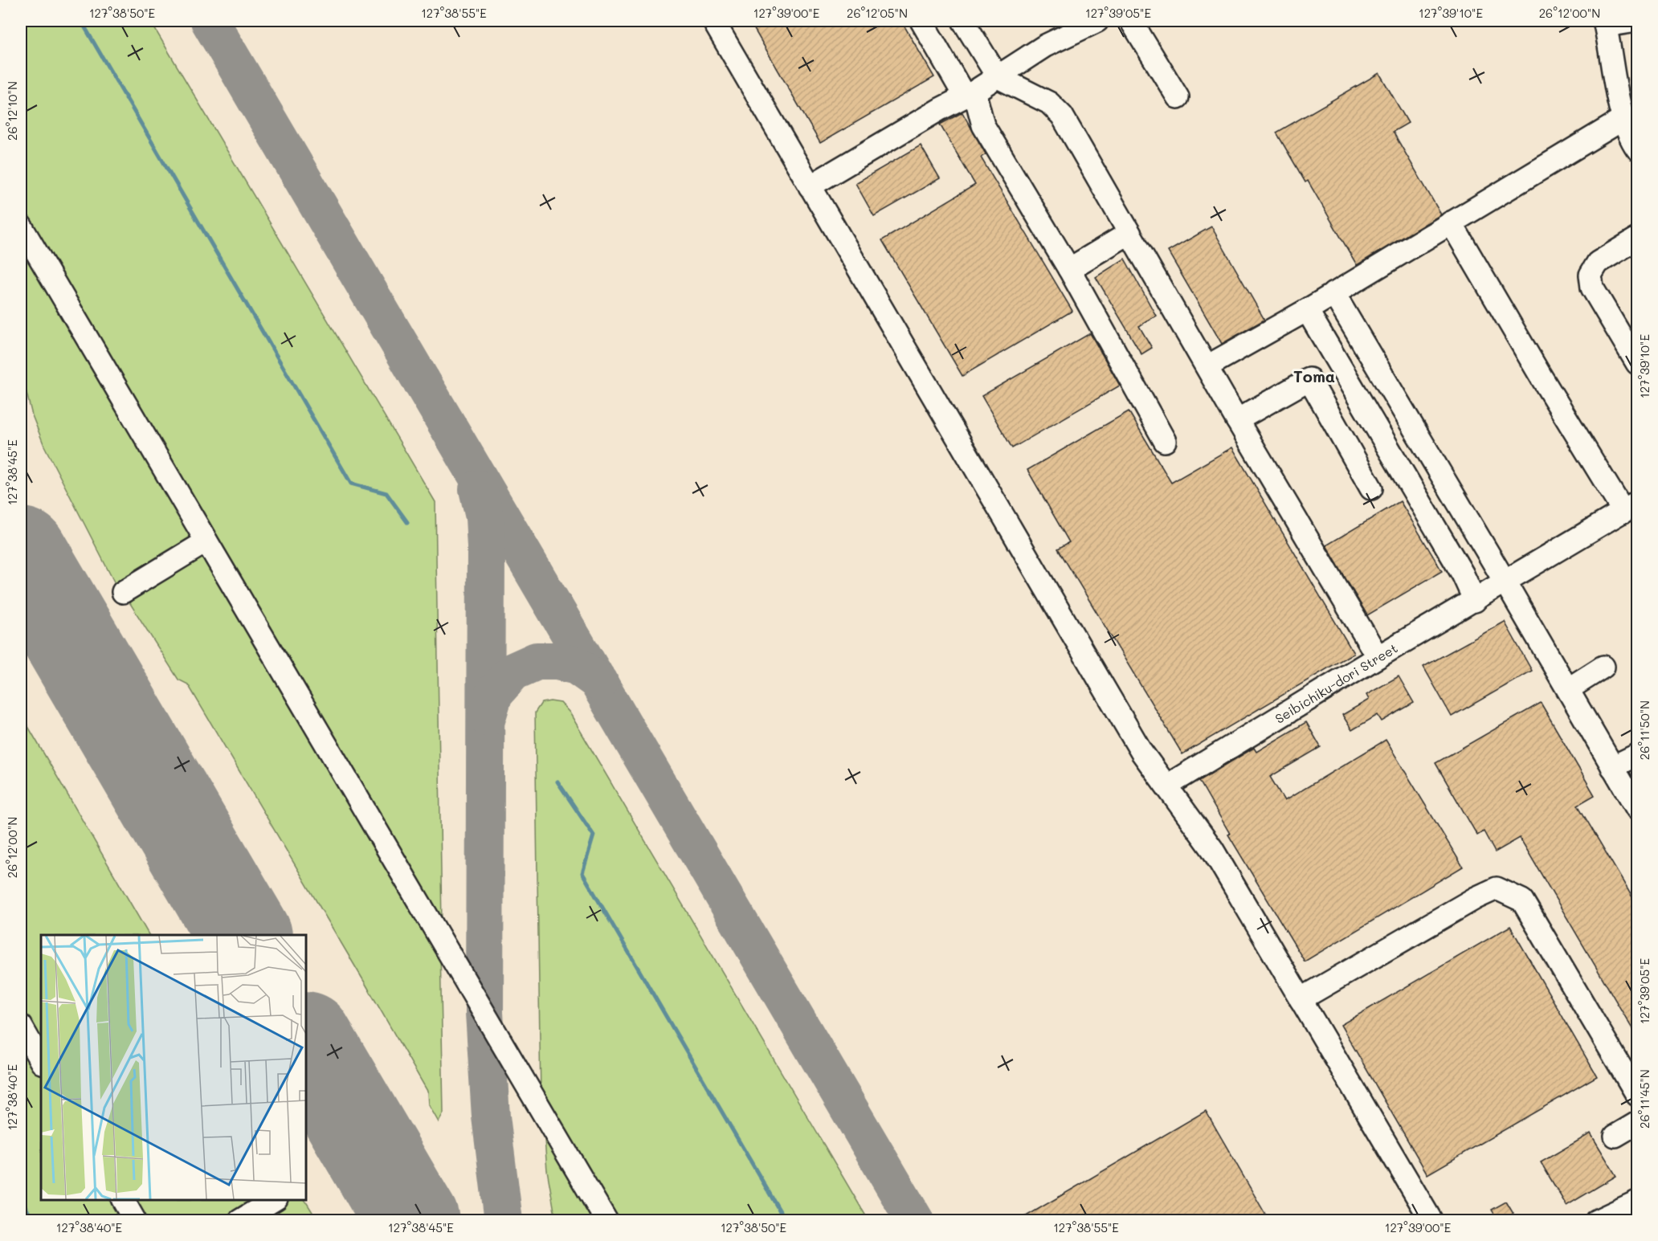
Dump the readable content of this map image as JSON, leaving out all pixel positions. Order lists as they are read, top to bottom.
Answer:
{
  "streets": {
    "street": ["Seibichiku-dori Street"]
  },
  "districts": ["Toma"],
  "coordinates": [
    "127°38'50\"E",
    "127°38'55\"E",
    "127°39'00\"E",
    "26°12'05\"N",
    "127°39'05\"E",
    "127°39'10\"E",
    "26°12'00\"N",
    "26°12'10\"N",
    "127°38'45\"E",
    "26°11'50\"N",
    "127°38'40\"E",
    "26°11'45\"N"
  ]
}
